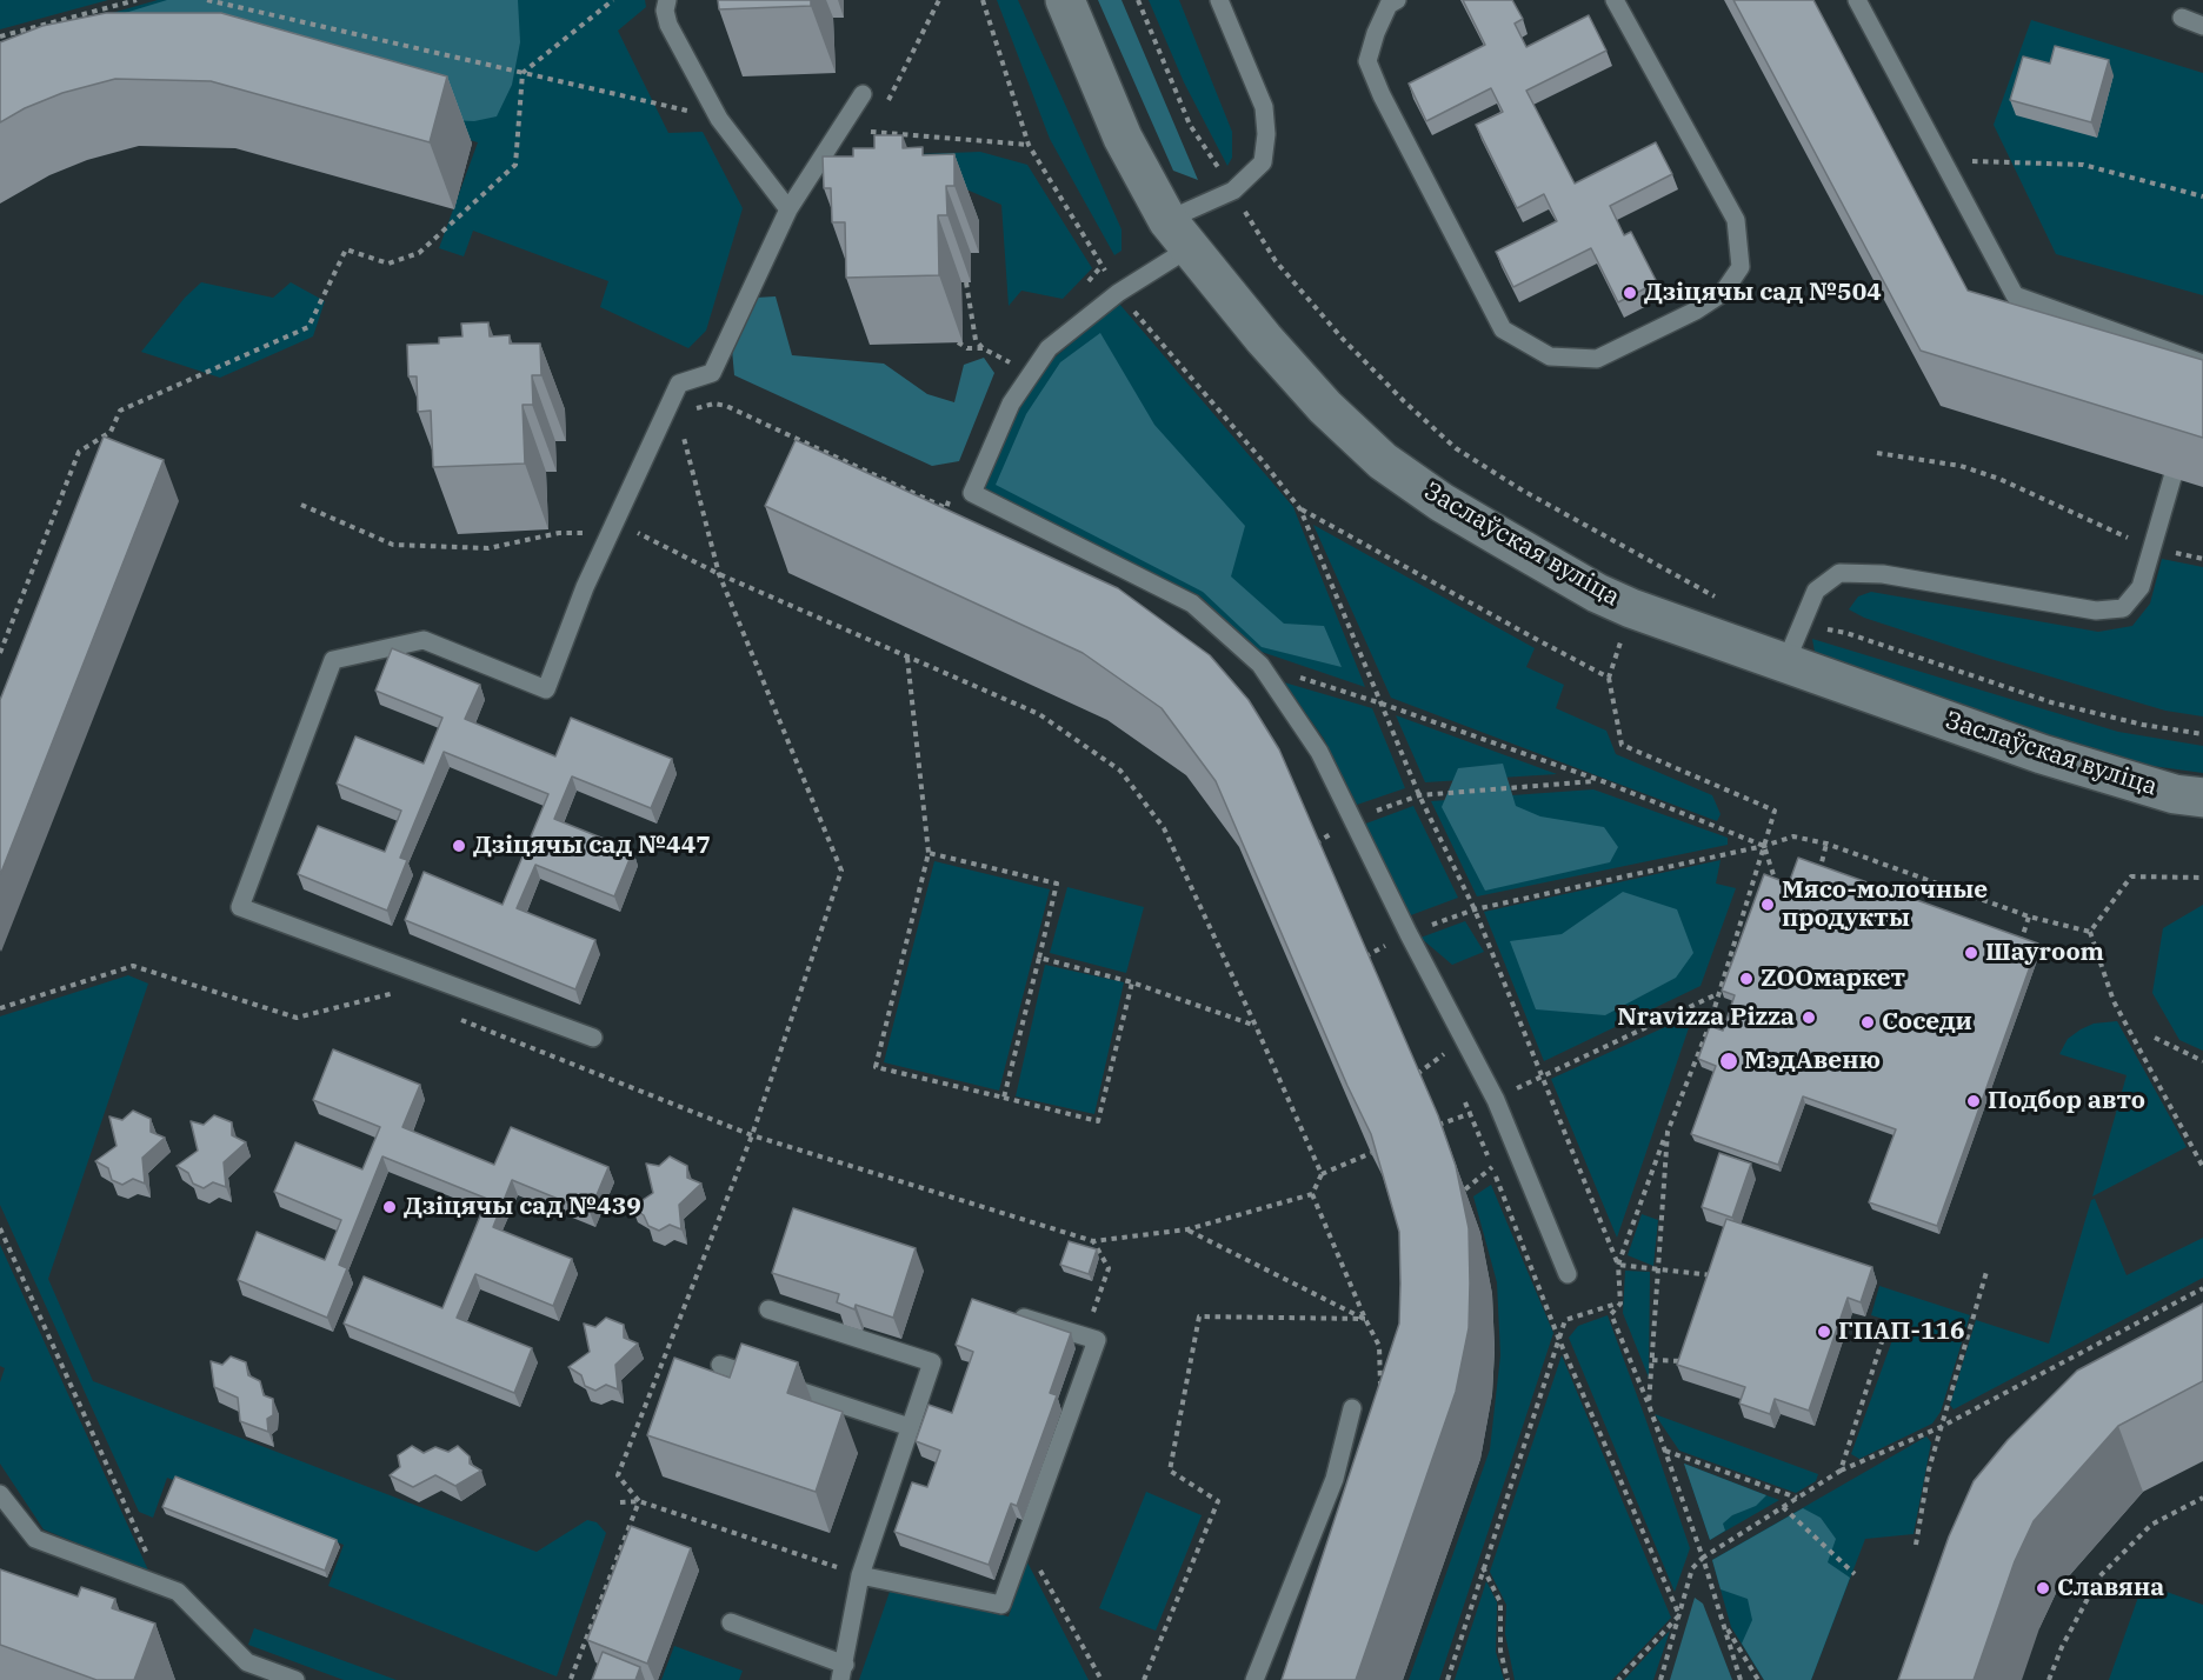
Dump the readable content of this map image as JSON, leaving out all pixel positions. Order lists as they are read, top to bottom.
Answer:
{
  "streets": {
    "main road": ["Заслаўская вуліца"]
  },
  "places": [
    "Дзіцячы сад №504",
    "Дзіцячы сад №447",
    "Мясо-молочные продукты",
    "Шауroom",
    "ZOOмаркет",
    "Nravizza Pizza",
    "Соседи",
    "МэдАвеню",
    "Подбор авто",
    "Дзіцячы сад №439",
    "ГПАП-116",
    "Славяна"
  ]
}
